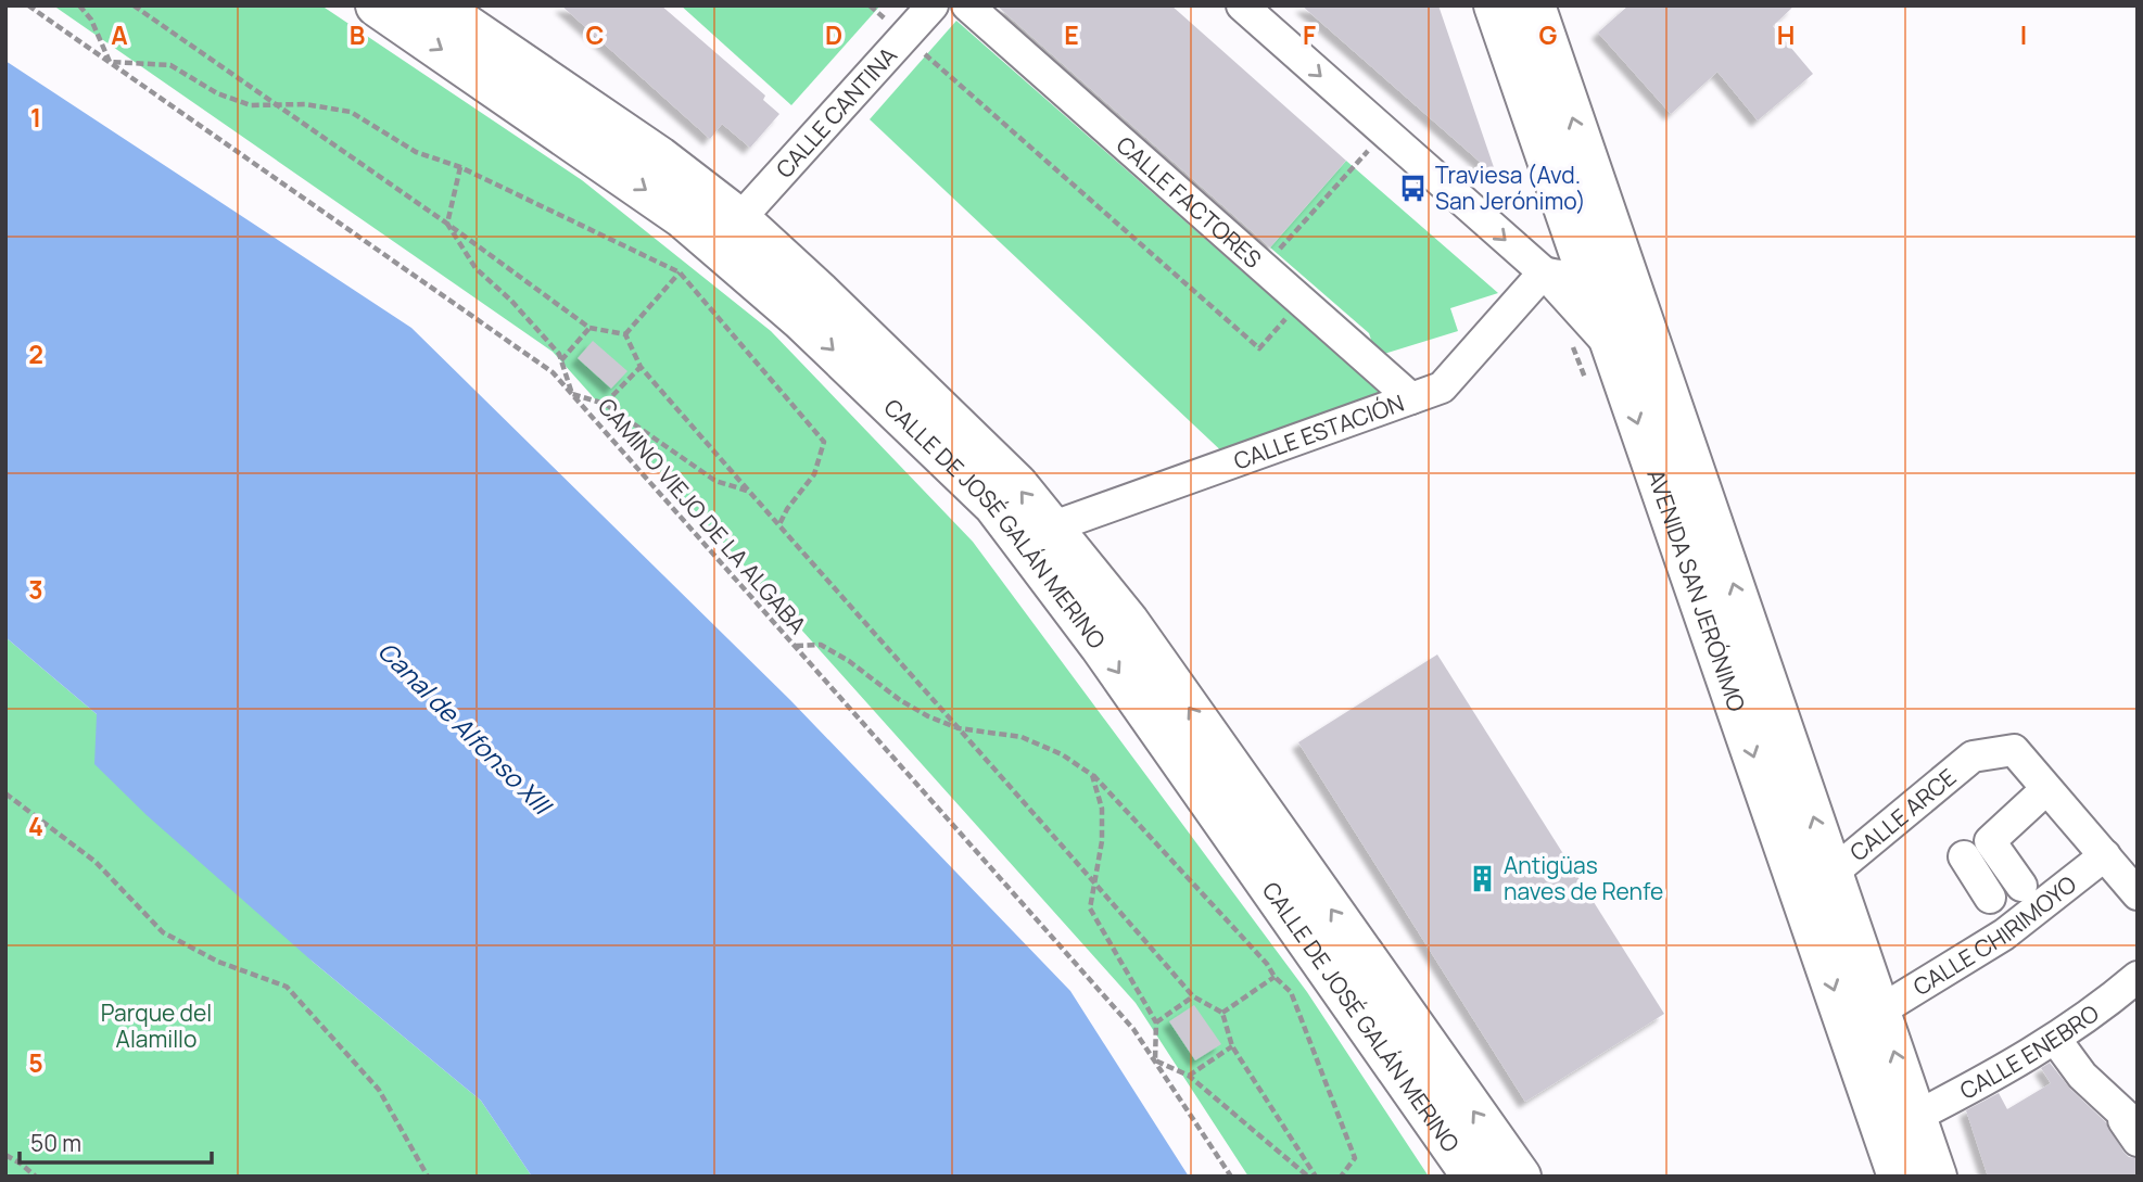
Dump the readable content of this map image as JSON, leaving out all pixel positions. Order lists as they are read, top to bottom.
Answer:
{
  "streets": {
    "main road": ["CALLE DE JOSÉ GALÁN MERINO", "AVENIDA SAN JERÓNIMO"],
    "street": [
      "CALLE CANTINA",
      "CALLE FACTORES",
      "CALLE ESTACIÓN",
      "CALLE ARCE",
      "CALLE CHIRIMOYO",
      "CALLE ENEBRO"
    ],
    "path": ["CAMINO VIEJO DE LA ALGABA"]
  },
  "crossings": [
    ["CALLE CANTINA", "CALLE DE JOSÉ GALÁN MERINO"],
    ["CALLE FACTORES", "CALLE ESTACIÓN"],
    ["CALLE ESTACIÓN", "CALLE DE JOSÉ GALÁN MERINO"],
    ["AVENIDA SAN JERÓNIMO", "CALLE ARCE"],
    ["AVENIDA SAN JERÓNIMO", "CALLE CHIRIMOYO"],
    ["AVENIDA SAN JERÓNIMO", "CALLE ENEBRO"]
  ],
  "water": ["Canal de Alfonso XIII"],
  "parks": ["Parque del Alamillo"],
  "places": {
    "bus stop": ["Traviesa (Avd. San Jerónimo)"],
    "building": ["Antigüas naves de Renfe"]
  },
  "scale_bar": "50 m",
  "grid": {
    "columns": [
      "A",
      "B",
      "C",
      "D",
      "E",
      "F",
      "G",
      "H",
      "I"
    ],
    "rows": [
      "1",
      "2",
      "3",
      "4",
      "5"
    ]
  }
}
